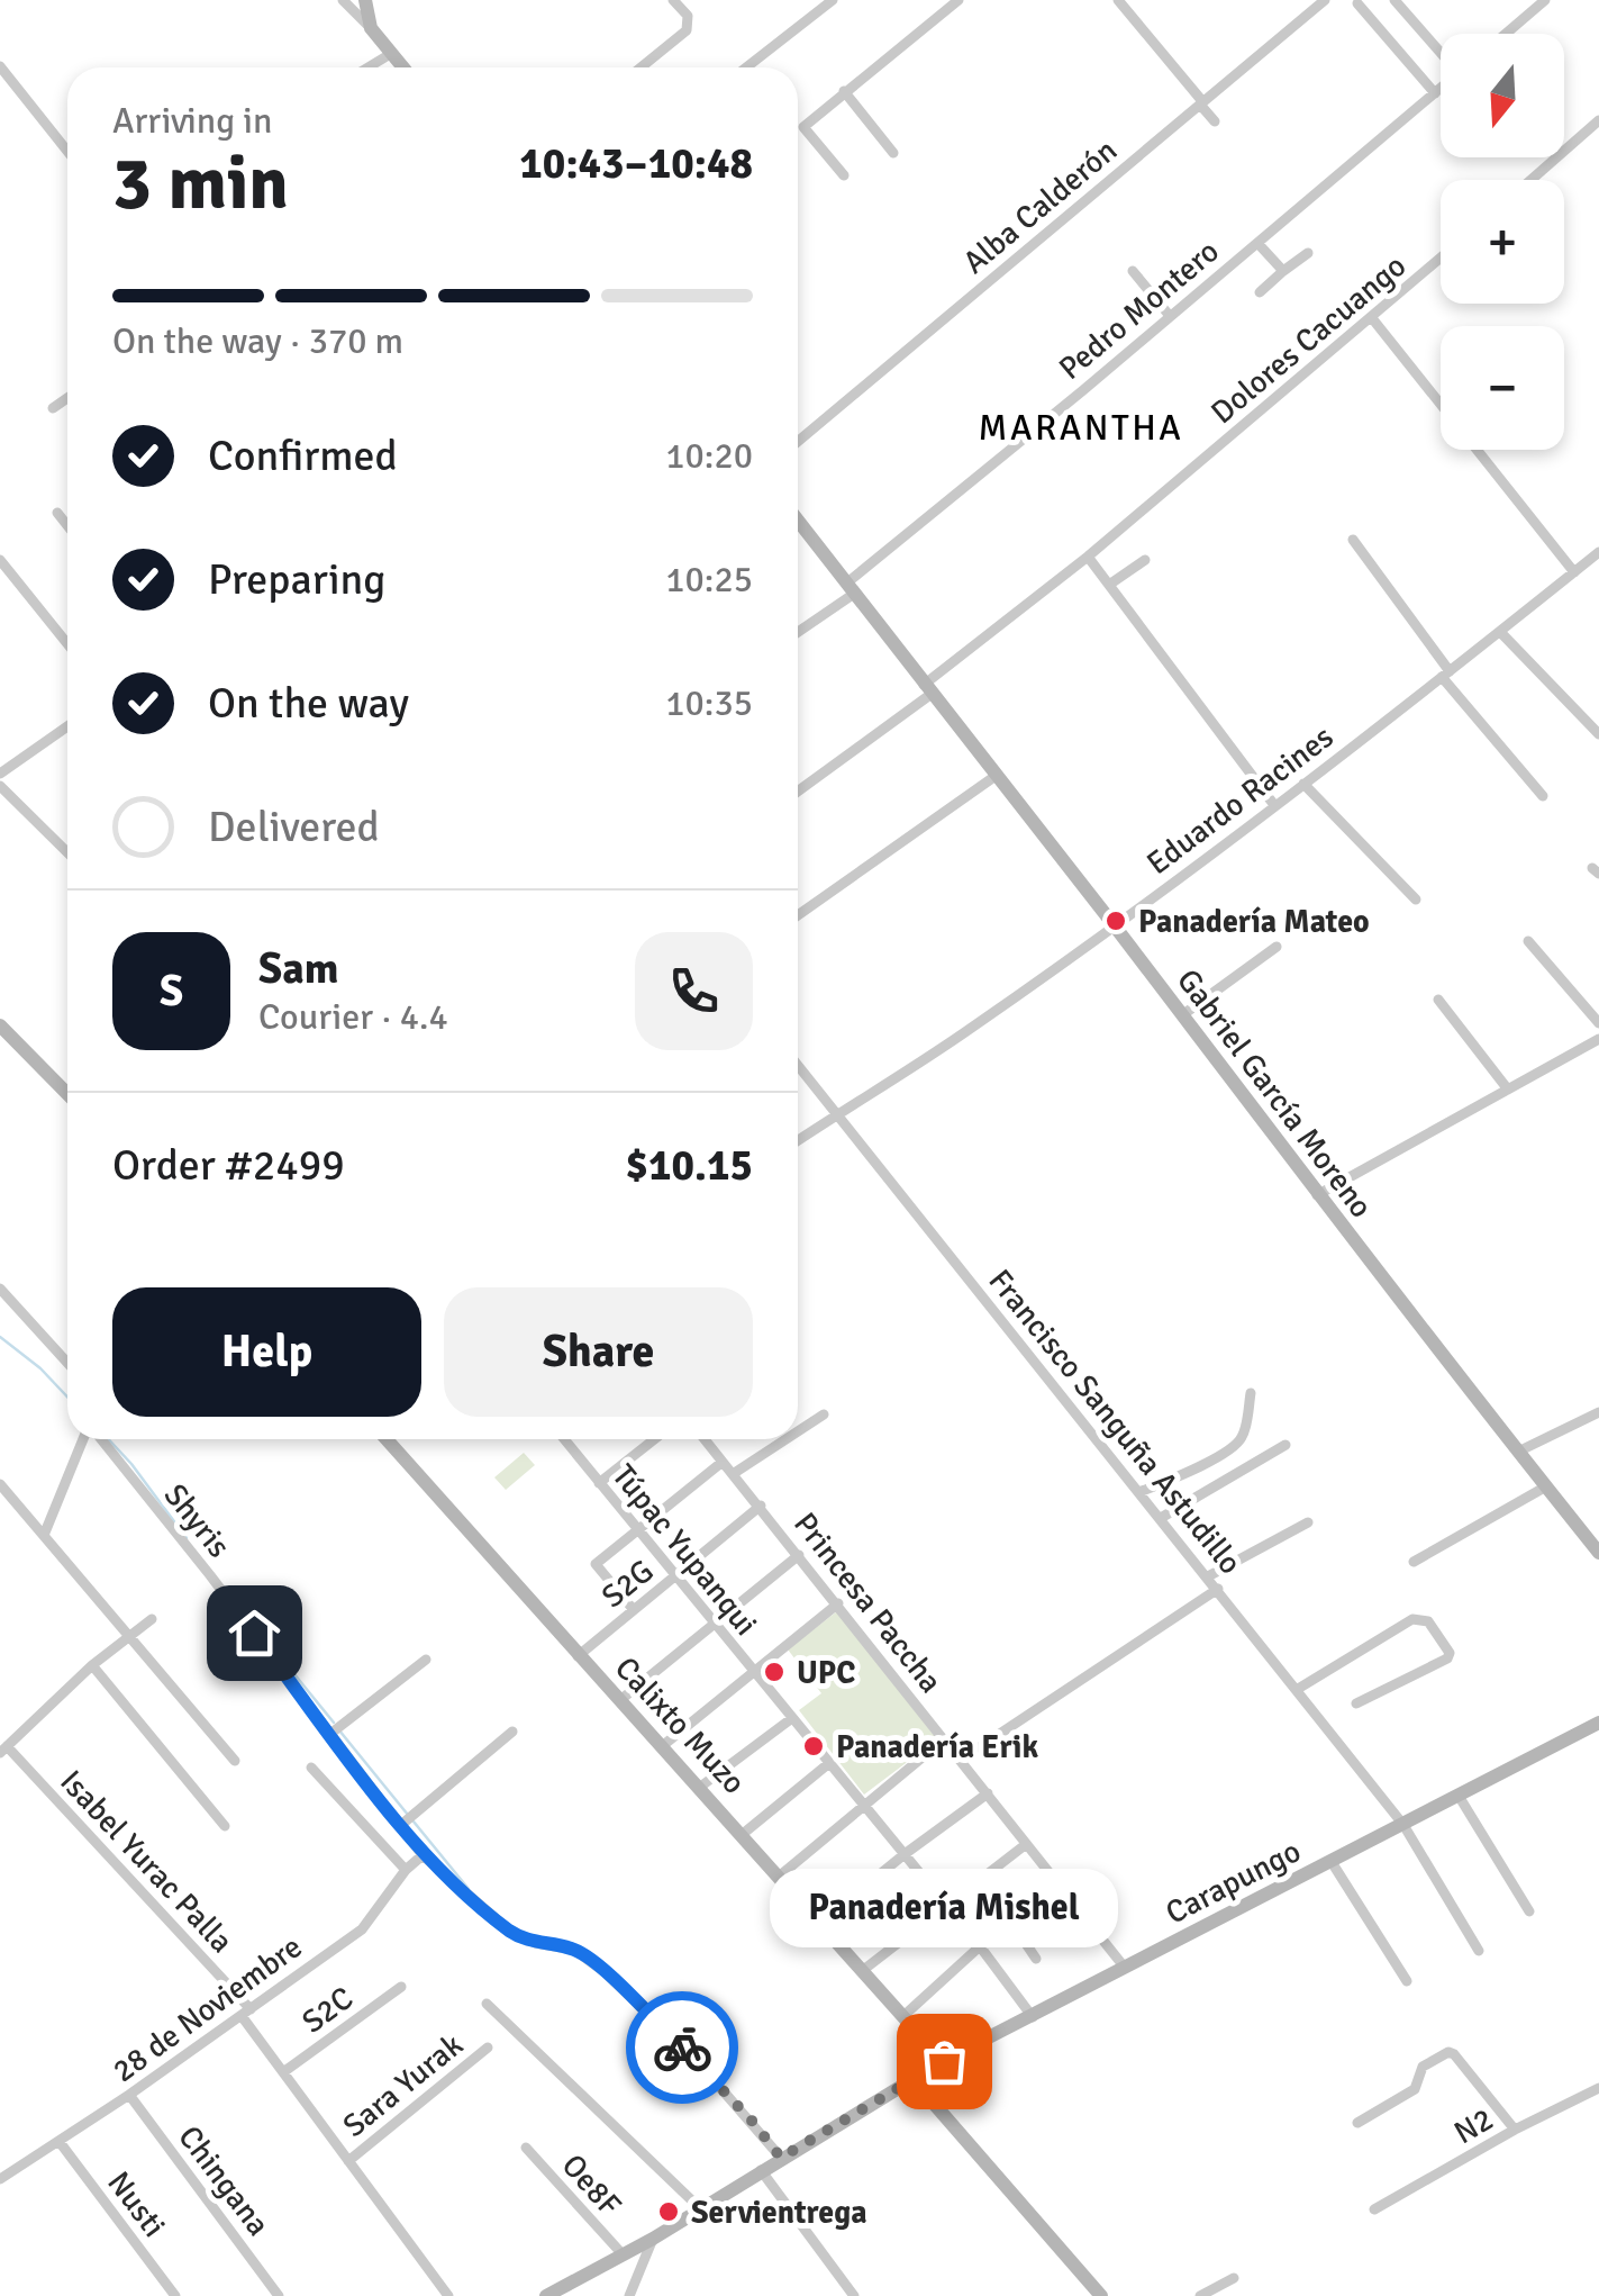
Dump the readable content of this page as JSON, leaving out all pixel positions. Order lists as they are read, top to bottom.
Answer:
{
  "streets": {
    "street": [
      "Alba Calderón",
      "Pedro Montero",
      "Dolores Cacuango",
      "Eduardo Racines",
      "Gabriel García Moreno",
      "Francisco Sanguña Astudillo",
      "Shyris",
      "Túpac Yupanqui",
      "S2G",
      "Princesa Paccha",
      "Calixto Muzo",
      "Isabel Yurac Palla",
      "Carapungo",
      "28 de Noviembre",
      "S2C",
      "Sara Yurak",
      "N2",
      "Chingana",
      "Oe8F",
      "Nusti"
    ]
  },
  "crossings": [
    ["Pedro Montero", "Gabriel García Moreno"],
    ["Dolores Cacuango", "Gabriel García Moreno"],
    ["Eduardo Racines", "Gabriel García Moreno"],
    ["Eduardo Racines", "Francisco Sanguña Astudillo"],
    ["Francisco Sanguña Astudillo", "Carapungo"],
    ["Shyris", "Carapungo"],
    ["Shyris", "28 de Noviembre"],
    ["Túpac Yupanqui", "S2G"],
    ["Túpac Yupanqui", "Carapungo"],
    ["S2G", "Princesa Paccha"],
    ["S2G", "Calixto Muzo"],
    ["Princesa Paccha", "Carapungo"],
    ["Calixto Muzo", "Carapungo"],
    ["Isabel Yurac Palla", "28 de Noviembre"],
    ["Isabel Yurac Palla", "S2C"],
    ["Isabel Yurac Palla", "Sara Yurak"],
    ["Carapungo", "Oe8F"],
    ["28 de Noviembre", "Chingana"],
    ["28 de Noviembre", "Nusti"]
  ],
  "districts": ["MARANTHA"],
  "places": [
    "Panadería Mateo",
    "UPC",
    "Panadería Erik",
    "Panadería Mishel",
    "Servientrega"
  ],
  "north": "bottom",
  "page": {
    "map_buttons": ["+", "−"],
    "heading": ["3 min", "Arriving in", "10:43–10:48"],
    "panel": [
      "Sam",
      "Courier · 4.4",
      "Order #2499",
      "$10.15"
    ],
    "bar": "On the way · 370 m",
    "list": [
      ["Confirmed", "10:20"],
      ["Preparing", "10:25"],
      ["On the way", "10:35"],
      "Delivered"
    ],
    "round": "S",
    "buttons": ["Help", "Share"],
    "bubble": "Panadería Mishel"
  }
}
